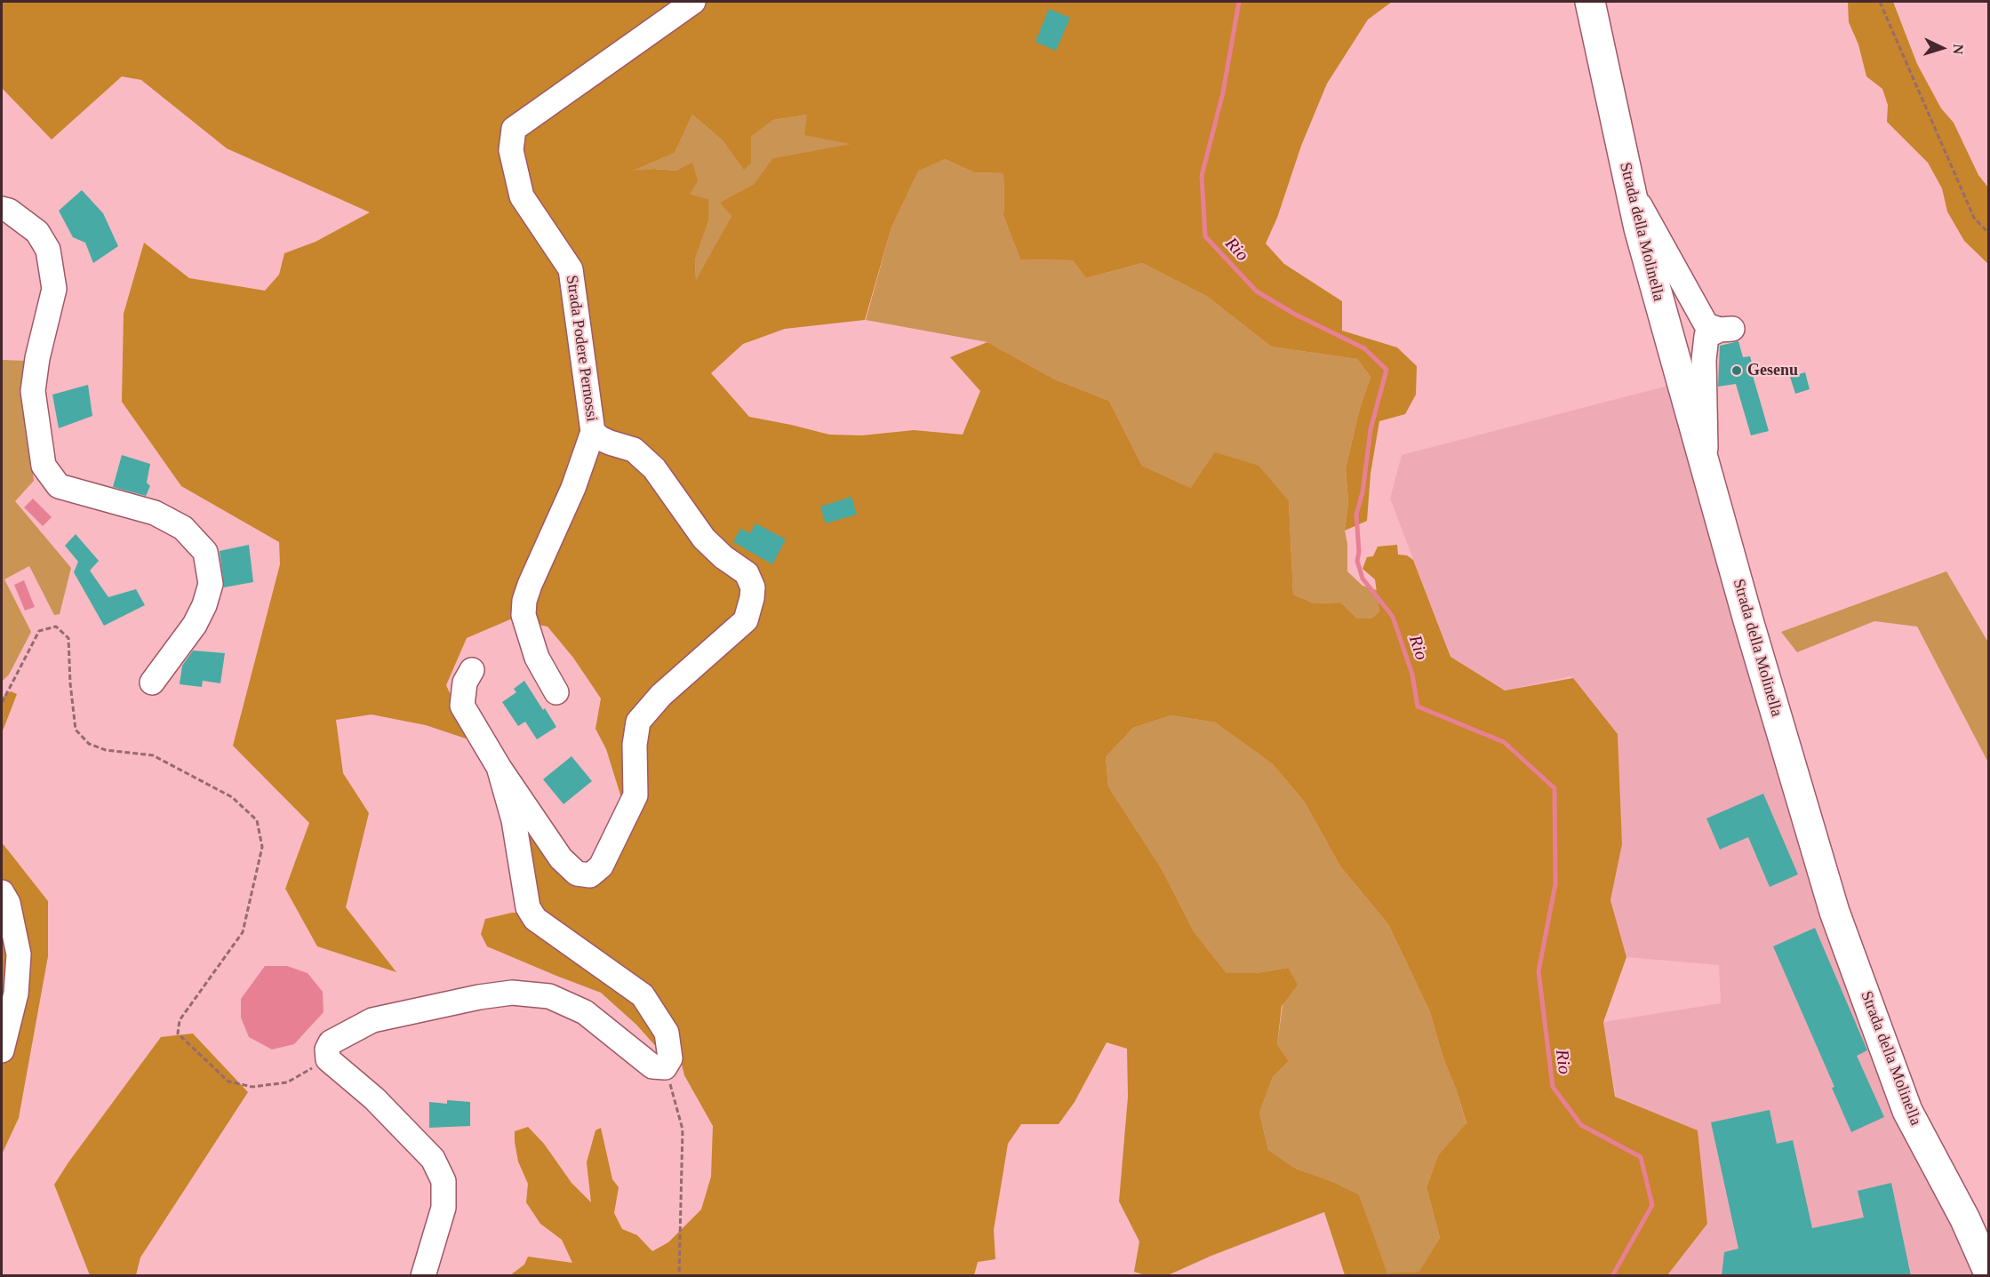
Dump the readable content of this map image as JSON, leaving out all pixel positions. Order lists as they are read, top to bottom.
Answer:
{
  "streets": {
    "main road": ["Strada della Molinella"],
    "street": ["Strada Podere Pernossi"]
  },
  "water": ["Rio"],
  "places": ["Gesenu"],
  "north": "right"
}
